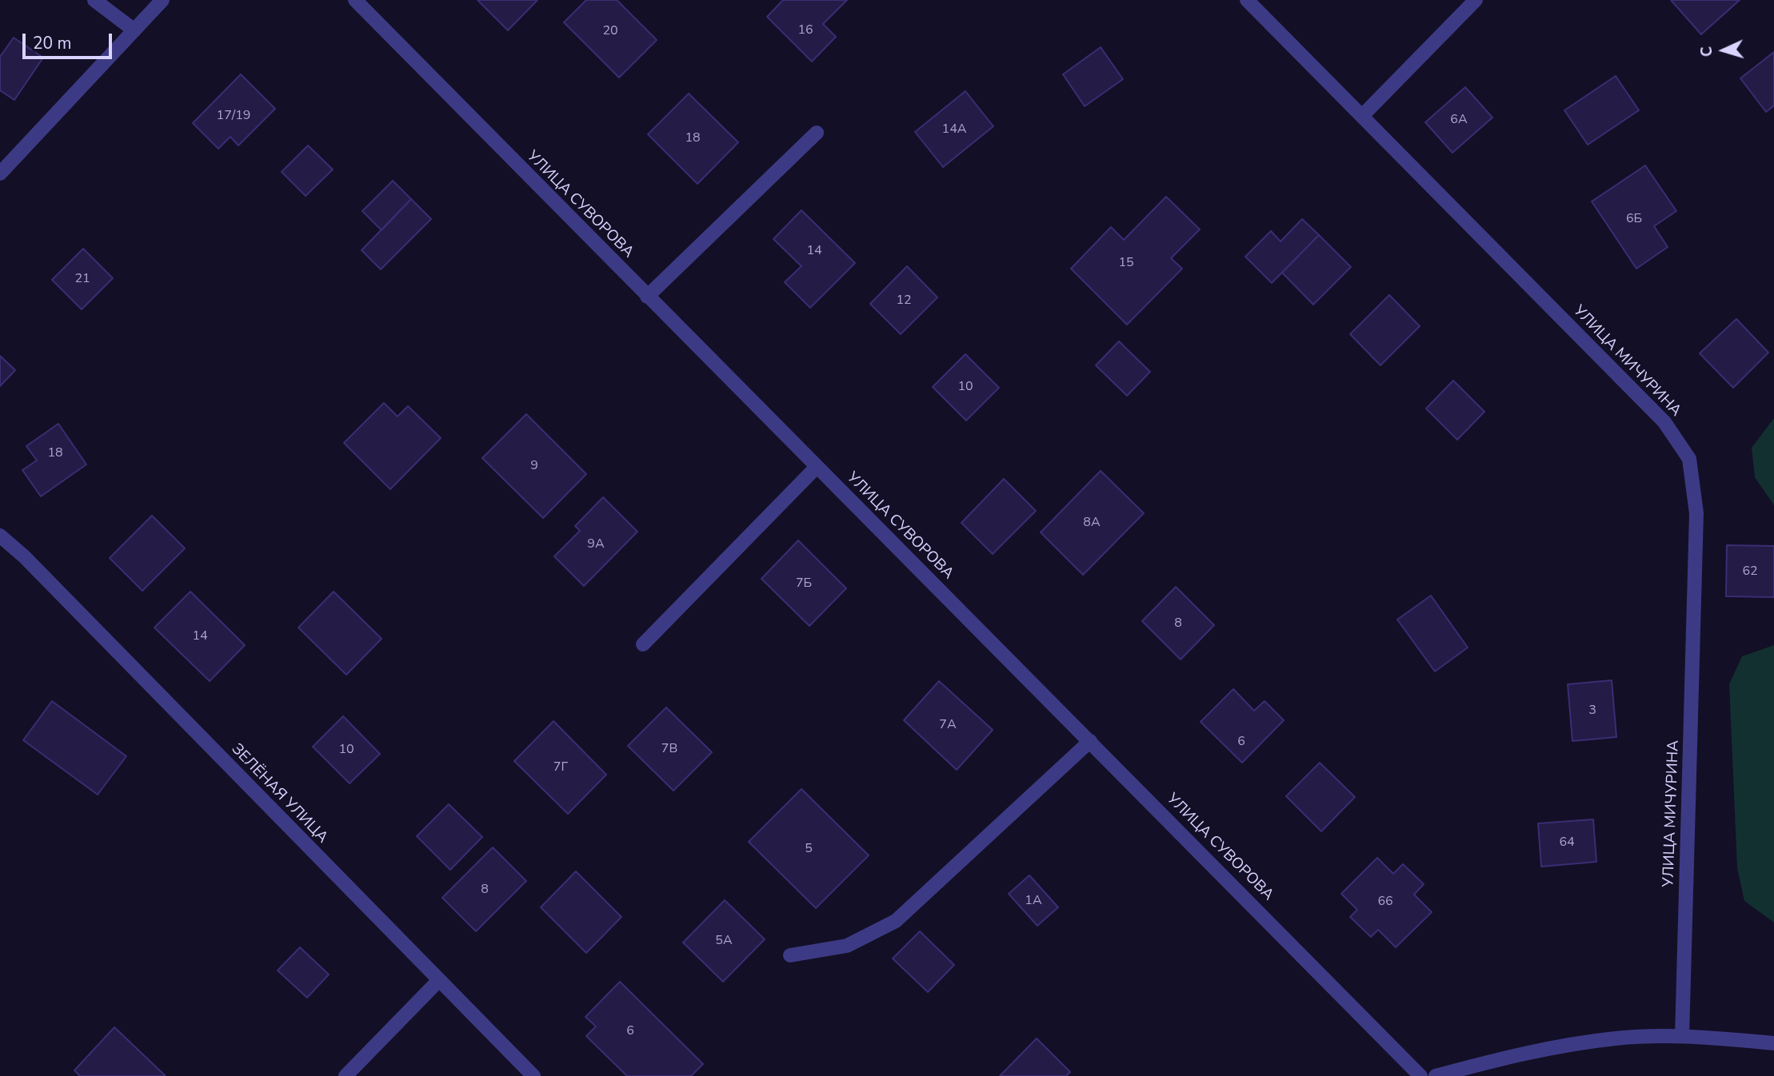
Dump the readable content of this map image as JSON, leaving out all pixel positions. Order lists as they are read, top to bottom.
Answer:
{
  "streets": {
    "street": ["УЛИЦА СУВОРОВА", "УЛИЦА МИЧУРИНА", "ЗЕЛЁНАЯ УЛИЦА"]
  },
  "house_numbers": [
    "16",
    "20",
    "17/19",
    "6А",
    "14А",
    "18",
    "6Б",
    "14",
    "15",
    "21",
    "12",
    "10",
    "18",
    "9",
    "8А",
    "9А",
    "62",
    "7Б",
    "8",
    "14",
    "3",
    "7А",
    "6",
    "7В",
    "10",
    "7Г",
    "64",
    "5",
    "8",
    "1А",
    "66",
    "5А",
    "6"
  ],
  "scale_bar": "20 m",
  "north": "left"
}
